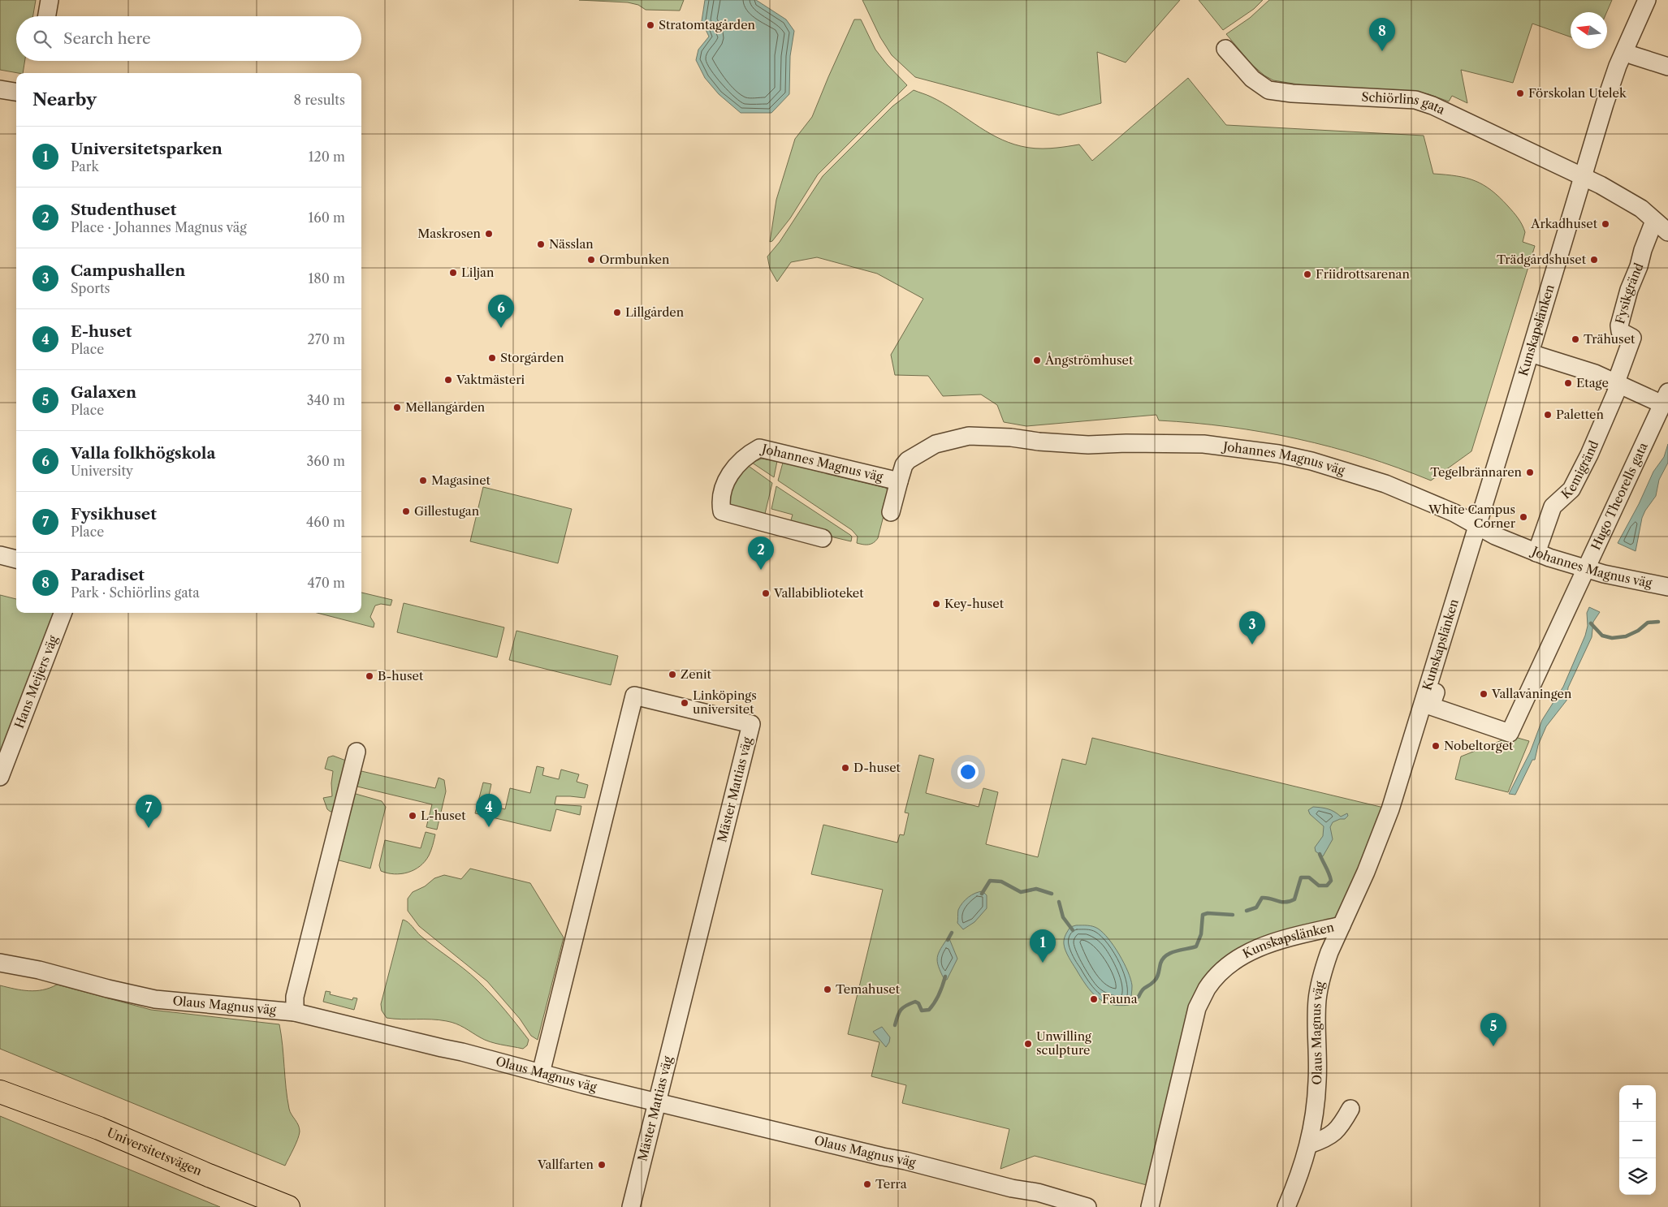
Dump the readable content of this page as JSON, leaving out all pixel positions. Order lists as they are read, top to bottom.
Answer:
{
  "streets": {
    "main road": ["Universitetsvägen"],
    "street": [
      "Schiörlins gata",
      "Fysikgränd",
      "Kunskapslänken",
      "Johannes Magnus väg",
      "Kemigränd",
      "Hugo Theorells gata",
      "Hans Meijers väg",
      "Mäster Mattias väg",
      "Olaus Magnus väg"
    ]
  },
  "crossings": [
    ["Schiörlins gata", "Fysikgränd"],
    ["Schiörlins gata", "Kunskapslänken"],
    ["Fysikgränd", "Kemigränd"],
    ["Kunskapslänken", "Johannes Magnus väg"],
    ["Kunskapslänken", "Olaus Magnus väg"],
    ["Johannes Magnus väg", "Kemigränd"],
    ["Johannes Magnus väg", "Hugo Theorells gata"],
    ["Mäster Mattias väg", "Olaus Magnus väg"]
  ],
  "places": [
    "Stratomtagården",
    "Förskolan Utelek",
    "Arkadhuset",
    "Maskrosen",
    "Nässlan",
    "Ormbunken",
    "Trädgårdshuset",
    "Liljan",
    "Friidrottsarenan",
    "Lillgården",
    "Trähuset",
    "Storgården",
    "Ångströmhuset",
    "Vaktmästeri",
    "Etage",
    "Mellangården",
    "Paletten",
    "Tegelbrännaren",
    "Magasinet",
    "Gillestugan",
    "White Campus Corner",
    "Vallabiblioteket",
    "Key-huset",
    "Zenit",
    "B-huset",
    "Vallavåningen",
    "Linköpings universitet",
    "Nobeltorget",
    "D-huset",
    "L-huset",
    "Temahuset",
    "Fauna",
    "Unwilling sculpture",
    "Vallfarten",
    "Terra"
  ],
  "north": "left",
  "page": {
    "search": "Search here",
    "pins": [
      "8",
      "6",
      "2",
      "3",
      "4",
      "7",
      "1",
      "5"
    ],
    "heading": ["Nearby", "8 results"],
    "list": [
      {
        "mark": "1",
        "name": "Universitetsparken",
        "note": "Park",
        "value": "120 m"
      },
      {
        "mark": "2",
        "name": "Studenthuset",
        "note": "Place · Johannes Magnus väg",
        "value": "160 m"
      },
      {
        "mark": "3",
        "name": "Campushallen",
        "note": "Sports",
        "value": "180 m"
      },
      {
        "mark": "4",
        "name": "E-huset",
        "note": "Place",
        "value": "270 m"
      },
      {
        "mark": "5",
        "name": "Galaxen",
        "note": "Place",
        "value": "340 m"
      },
      {
        "mark": "6",
        "name": "Valla folkhögskola",
        "note": "University",
        "value": "360 m"
      },
      {
        "mark": "7",
        "name": "Fysikhuset",
        "note": "Place",
        "value": "460 m"
      },
      {
        "mark": "8",
        "name": "Paradiset",
        "note": "Park · Schiörlins gata",
        "value": "470 m"
      }
    ],
    "map_buttons": ["+", "−"]
  }
}
